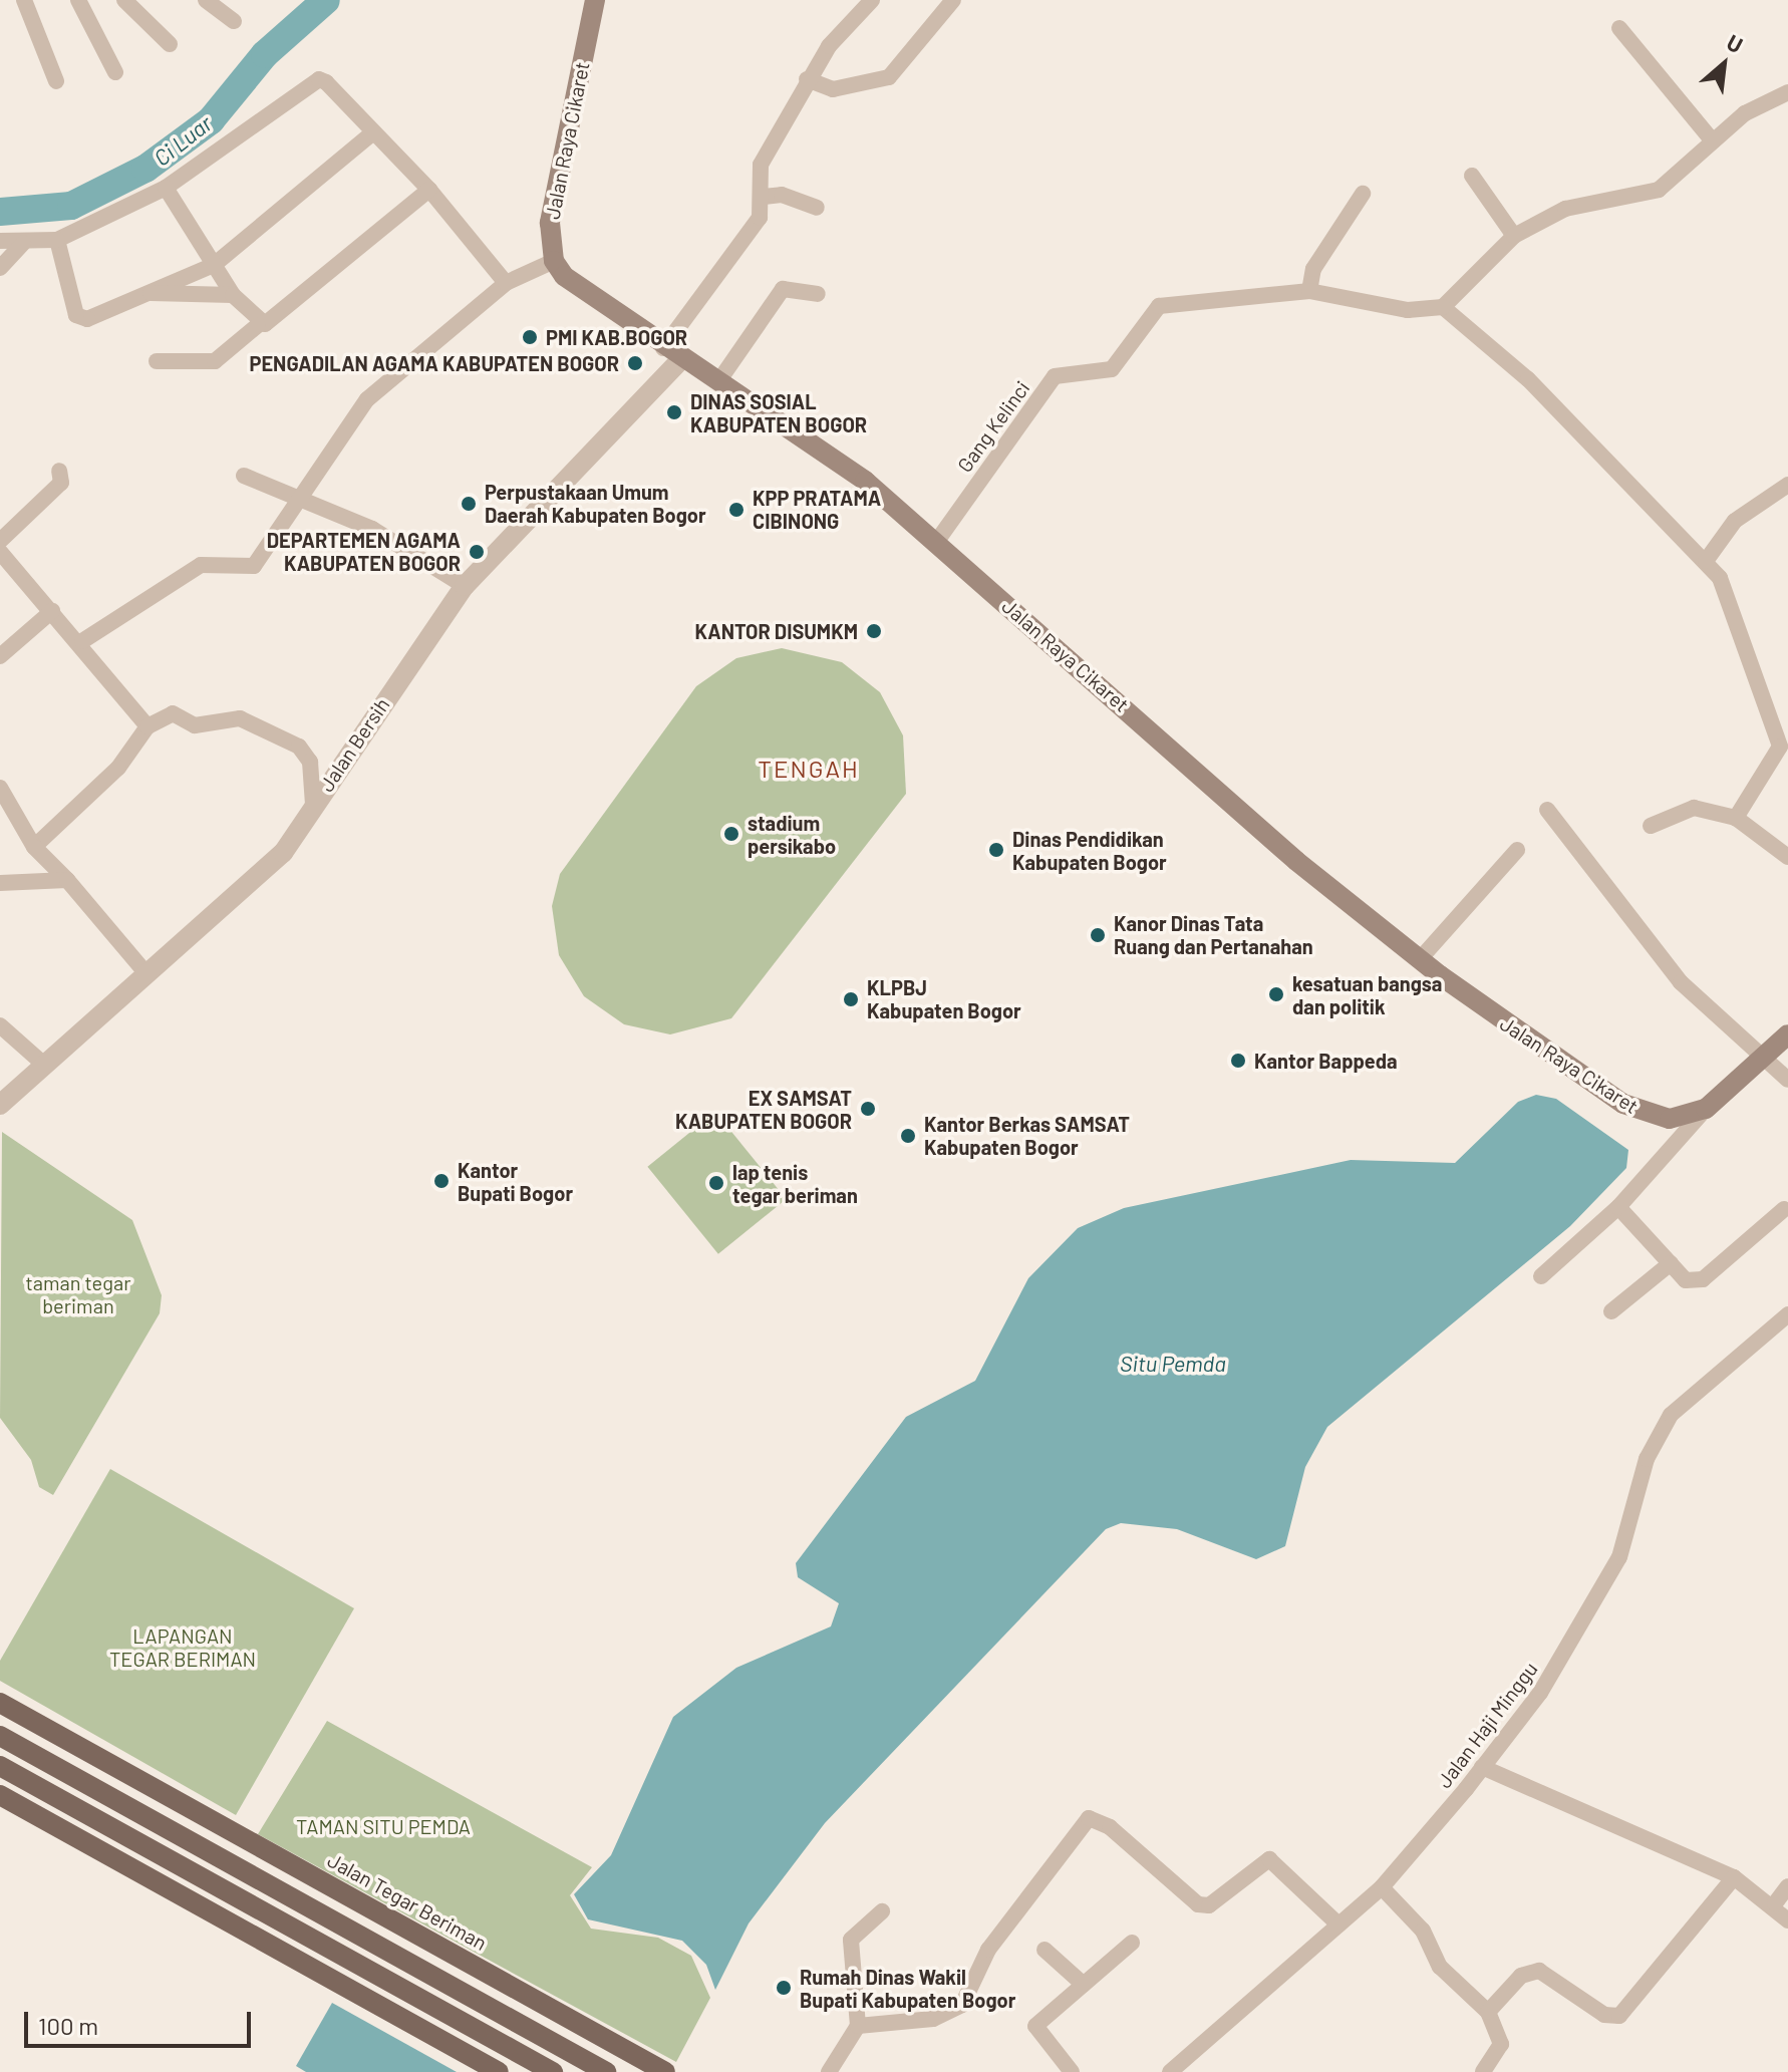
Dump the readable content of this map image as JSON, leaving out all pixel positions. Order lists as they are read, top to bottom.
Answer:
{
  "streets": {
    "main road": ["Jalan Raya Cikaret", "Jalan Tegar Beriman"],
    "street": ["Gang Kelinci", "Jalan Bersih", "Jalan Haji Minggu"]
  },
  "crossings": [
    ["Jalan Raya Cikaret", "Gang Kelinci"],
    ["Jalan Raya Cikaret", "Jalan Bersih"]
  ],
  "districts": ["TENGAH"],
  "water": ["Ci Luar", "Situ Pemda"],
  "parks": ["taman tegar beriman", "LAPANGAN TEGAR BERIMAN", "TAMAN SITU PEMDA"],
  "places": [
    "PMI KAB.BOGOR",
    "PENGADILAN AGAMA KABUPATEN BOGOR",
    "DINAS SOSIAL KABUPATEN BOGOR",
    "Perpustakaan Umum Daerah Kabupaten Bogor",
    "KPP PRATAMA CIBINONG",
    "DEPARTEMEN AGAMA KABUPATEN BOGOR",
    "KANTOR DISUMKM",
    "stadium persikabo",
    "Dinas Pendidikan Kabupaten Bogor",
    "Kanor Dinas Tata Ruang dan Pertanahan",
    "kesatuan bangsa dan politik",
    "KLPBJ Kabupaten Bogor",
    "Kantor Bappeda",
    "EX SAMSAT KABUPATEN BOGOR",
    "Kantor Berkas SAMSAT Kabupaten Bogor",
    "Kantor Bupati Bogor",
    "lap tenis tegar beriman",
    "Rumah Dinas Wakil Bupati Kabupaten Bogor"
  ],
  "scale_bar": "100 m",
  "north": "top right"
}
